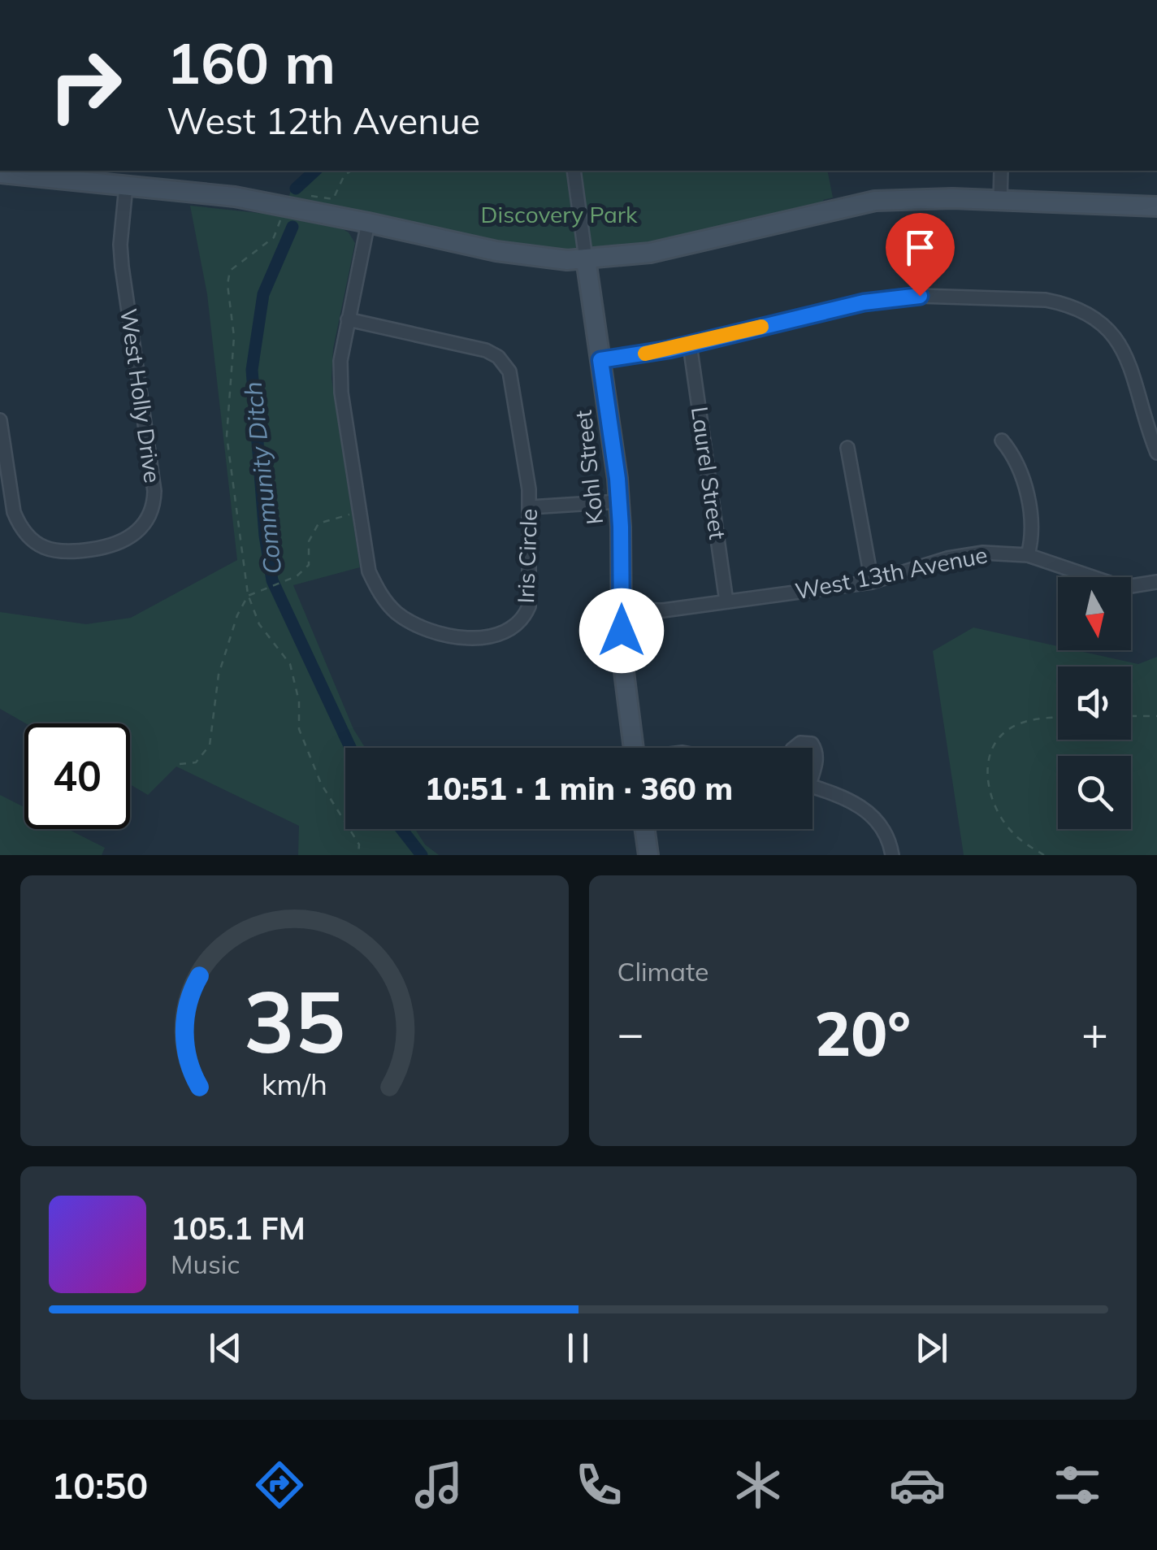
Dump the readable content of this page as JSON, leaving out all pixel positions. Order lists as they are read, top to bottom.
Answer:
{
  "streets": {
    "street": [
      "West Holly Drive",
      "Kohl Street",
      "Laurel Street",
      "Iris Circle",
      "West 13th Avenue"
    ]
  },
  "crossings": [
    ["Kohl Street", "West 13th Avenue"],
    ["Laurel Street", "West 13th Avenue"]
  ],
  "water": ["Community Ditch"],
  "parks": ["Discovery Park"],
  "north": "bottom",
  "page": {
    "turn": ["160 m", "West 12th Avenue"],
    "limit": "40",
    "trip": "10:51 · 1 min · 360 m",
    "tile": "Climate",
    "heat": ["−", "20°", "+"],
    "song": ["105.1 FM", "Music"],
    "tabs": "10:50",
    "gauge": ["35", "km/h"]
  }
}
